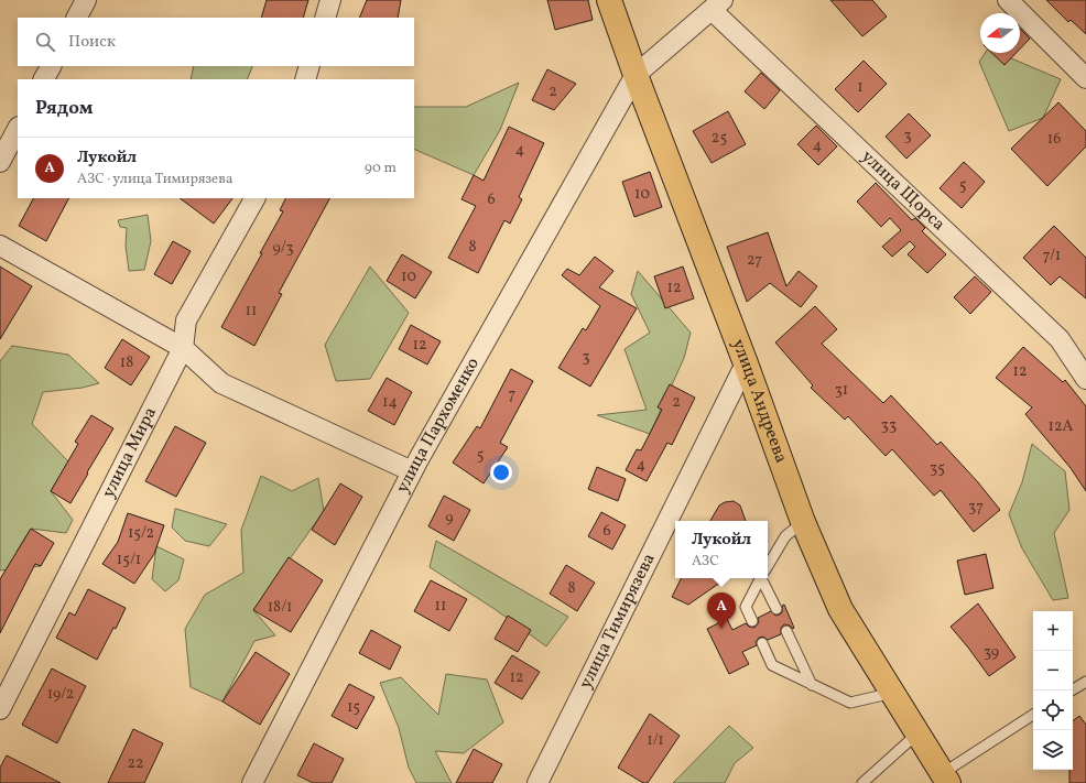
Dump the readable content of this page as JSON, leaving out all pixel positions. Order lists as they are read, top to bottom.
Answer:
{
  "streets": {
    "main road": ["улица Андреева"],
    "street": [
      "улица Щорса",
      "улица Пархоменко",
      "улица Мира",
      "улица Тимирязева"
    ]
  },
  "crossings": [
    ["улица Андреева", "улица Пархоменко"],
    ["улица Андреева", "улица Тимирязева"]
  ],
  "house_numbers": [
    "1",
    "2",
    "3",
    "25",
    "16",
    "4",
    "4",
    "5",
    "10",
    "6",
    "8",
    "9/3",
    "7/1",
    "27",
    "10",
    "12",
    "11",
    "12",
    "3",
    "18",
    "12",
    "31",
    "7",
    "14",
    "2",
    "33",
    "12А",
    "5",
    "4",
    "35",
    "37",
    "9",
    "6",
    "15/2",
    "15/1",
    "8",
    "11",
    "18/1",
    "39",
    "12",
    "19/2",
    "15",
    "1/1",
    "22"
  ],
  "north": "left",
  "page": {
    "search": "Поиск",
    "heading": "Рядом",
    "list": [
      {
        "mark": "A",
        "name": "Лукойл",
        "note": "АЗС · улица Тимирязева",
        "value": "90 m"
      }
    ],
    "popup": ["Лукойл", "АЗС"],
    "pins": "A",
    "map_buttons": ["+", "−"]
  }
}
